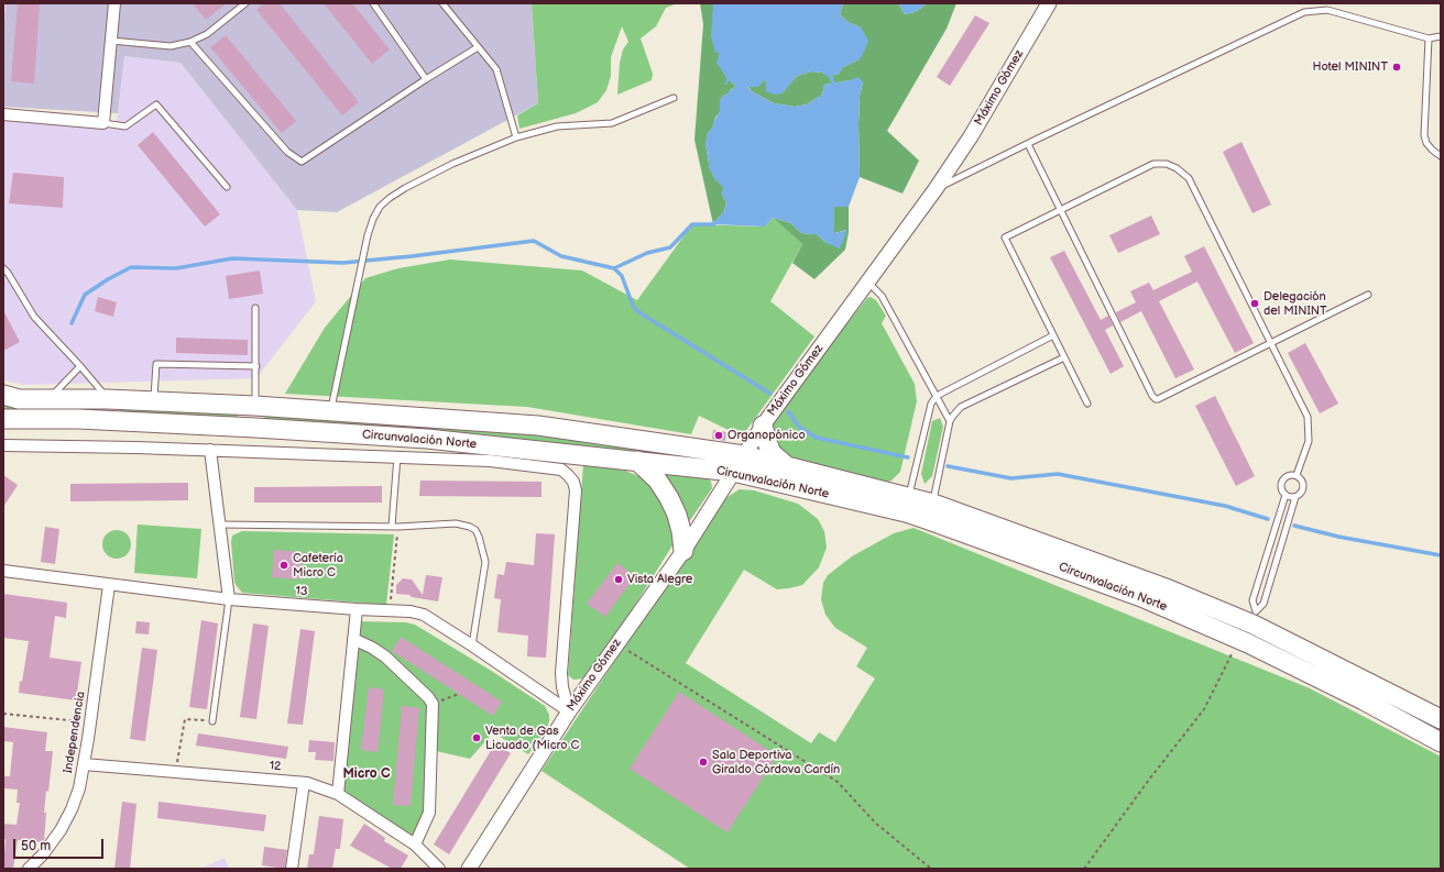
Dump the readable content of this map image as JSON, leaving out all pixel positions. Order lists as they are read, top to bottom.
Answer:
{
  "streets": {
    "highway": ["Circunvalación Norte"],
    "street": [
      "Máximo Gómez",
      "13",
      "Independencia",
      "12"
    ]
  },
  "crossings": [
    ["Máximo Gómez", "Circunvalación Norte"],
    ["Máximo Gómez", "13"],
    ["13", "Independencia"],
    ["Independencia", "12"]
  ],
  "districts": ["Micro C"],
  "places": [
    "Hotel MININT",
    "Delegación del MININT",
    "Organopónico",
    "Cafetería Micro C",
    "Vista Alegre",
    "Venta de Gas Licuado (Micro C",
    "Sala Deportiva Giraldo Córdova Cardín"
  ],
  "scale_bar": "50 m"
}
